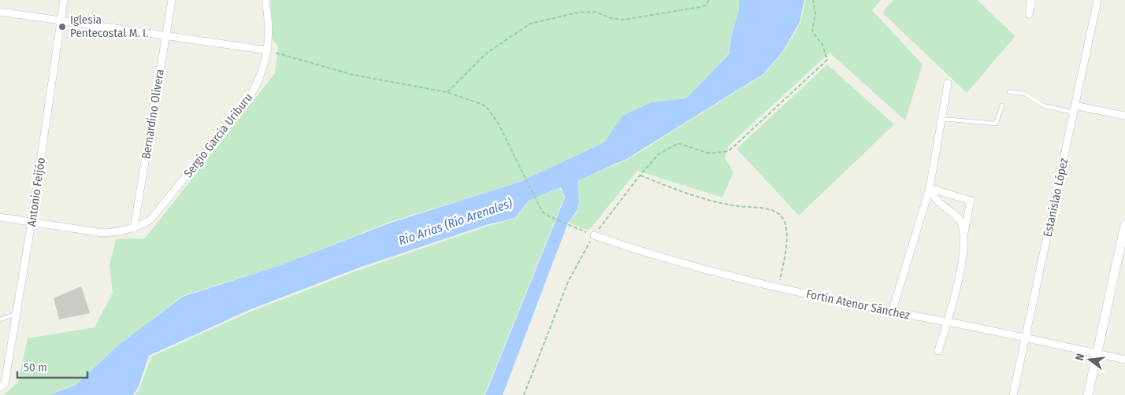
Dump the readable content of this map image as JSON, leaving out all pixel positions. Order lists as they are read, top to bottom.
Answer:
{
  "streets": {
    "street": [
      "Bernardino Olivera",
      "Sergio García Uriburu",
      "Antonio Feijóo",
      "Estanislao López",
      "Fortín Atenor Sánchez"
    ]
  },
  "crossings": [
    ["Bernardino Olivera", "Sergio García Uriburu"],
    ["Sergio García Uriburu", "Antonio Feijóo"],
    ["Estanislao López", "Fortín Atenor Sánchez"]
  ],
  "water": ["Río Arias (Río Arenales)"],
  "places": ["Iglesia Pentecostal M. I."],
  "scale_bar": "50 m",
  "north": "left"
}
